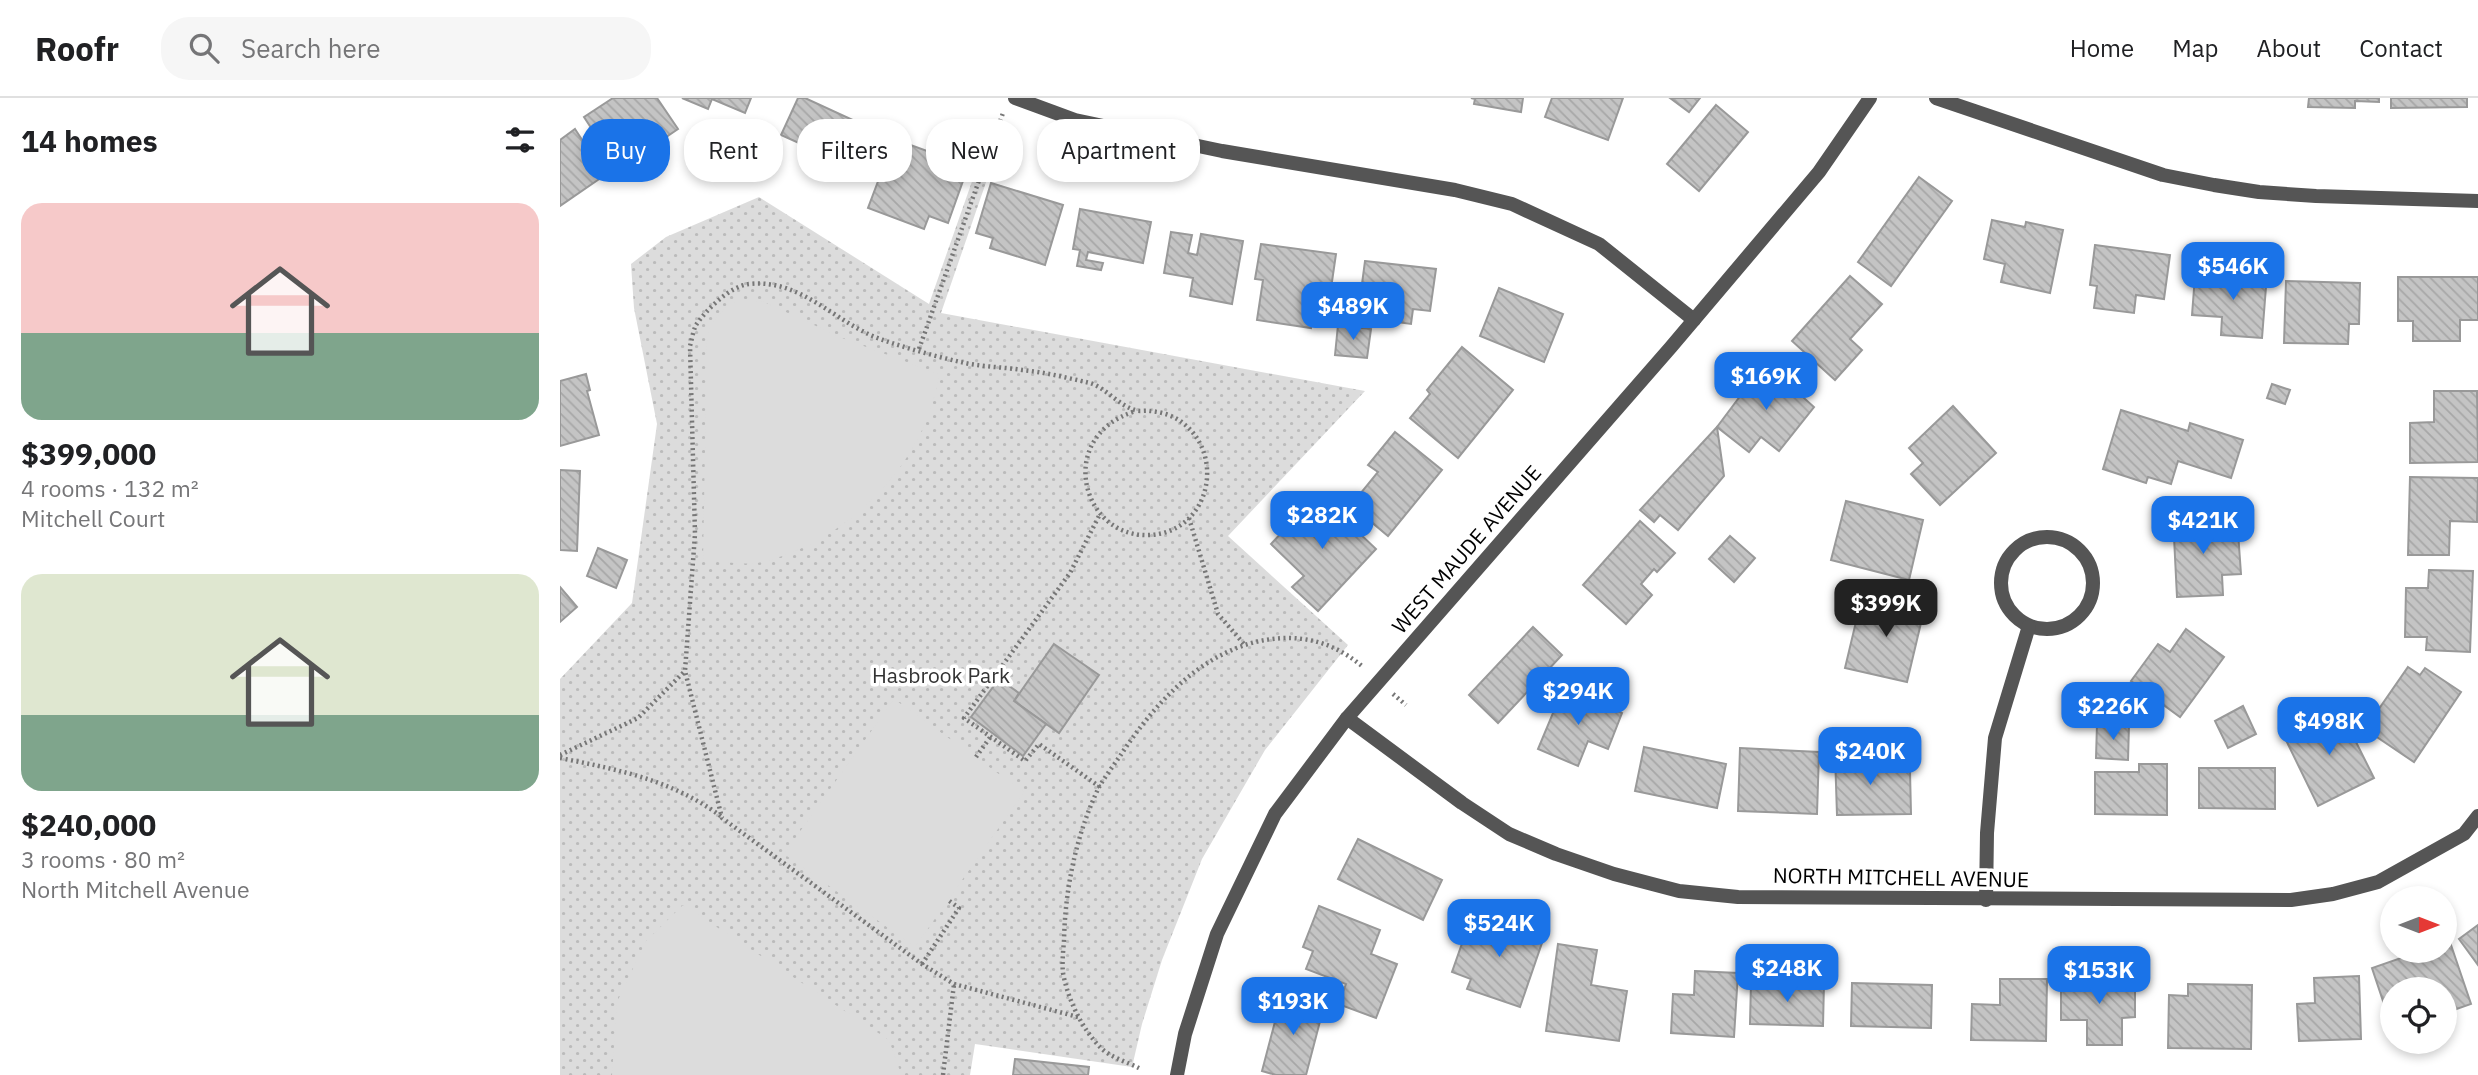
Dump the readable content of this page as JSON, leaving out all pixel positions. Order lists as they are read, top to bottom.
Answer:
{
  "streets": {
    "street": ["WEST MAUDE AVENUE", "NORTH MITCHELL AVENUE"]
  },
  "crossings": [
    ["WEST MAUDE AVENUE", "NORTH MITCHELL AVENUE"]
  ],
  "parks": ["Hasbrook Park"],
  "north": "right",
  "page": {
    "header": "Roofr",
    "search": "Search here",
    "nav": [
      "Home",
      "Map",
      "About",
      "Contact"
    ],
    "heading": "14 homes",
    "chip": [
      "Buy",
      "Rent",
      "Filters",
      "New",
      "Apartment"
    ],
    "list": [
      {
        "name": "$399,000",
        "note": "4 rooms · 132 m² · Mitchell Court"
      },
      {
        "name": "$240,000",
        "note": "3 rooms · 80 m² · North Mitchell Avenue"
      }
    ],
    "price": [
      "$546K",
      "$489K",
      "$169K",
      "$282K",
      "$421K",
      "$399K",
      "$294K",
      "$226K",
      "$498K",
      "$240K",
      "$524K",
      "$248K",
      "$153K",
      "$193K"
    ]
  }
}
